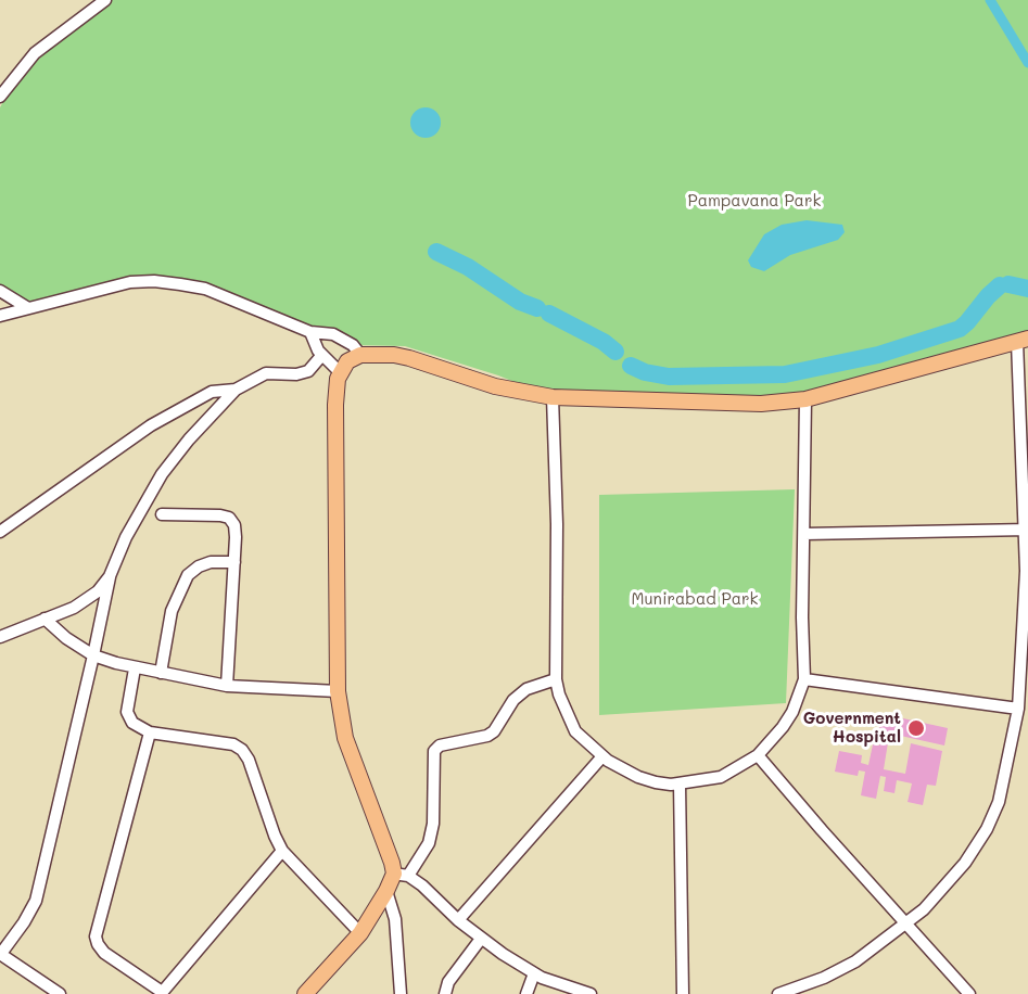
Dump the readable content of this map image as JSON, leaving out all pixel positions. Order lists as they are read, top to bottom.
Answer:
{
  "parks": ["Pampavana Park", "Munirabad Park"],
  "places": ["Government Hospital"]
}
